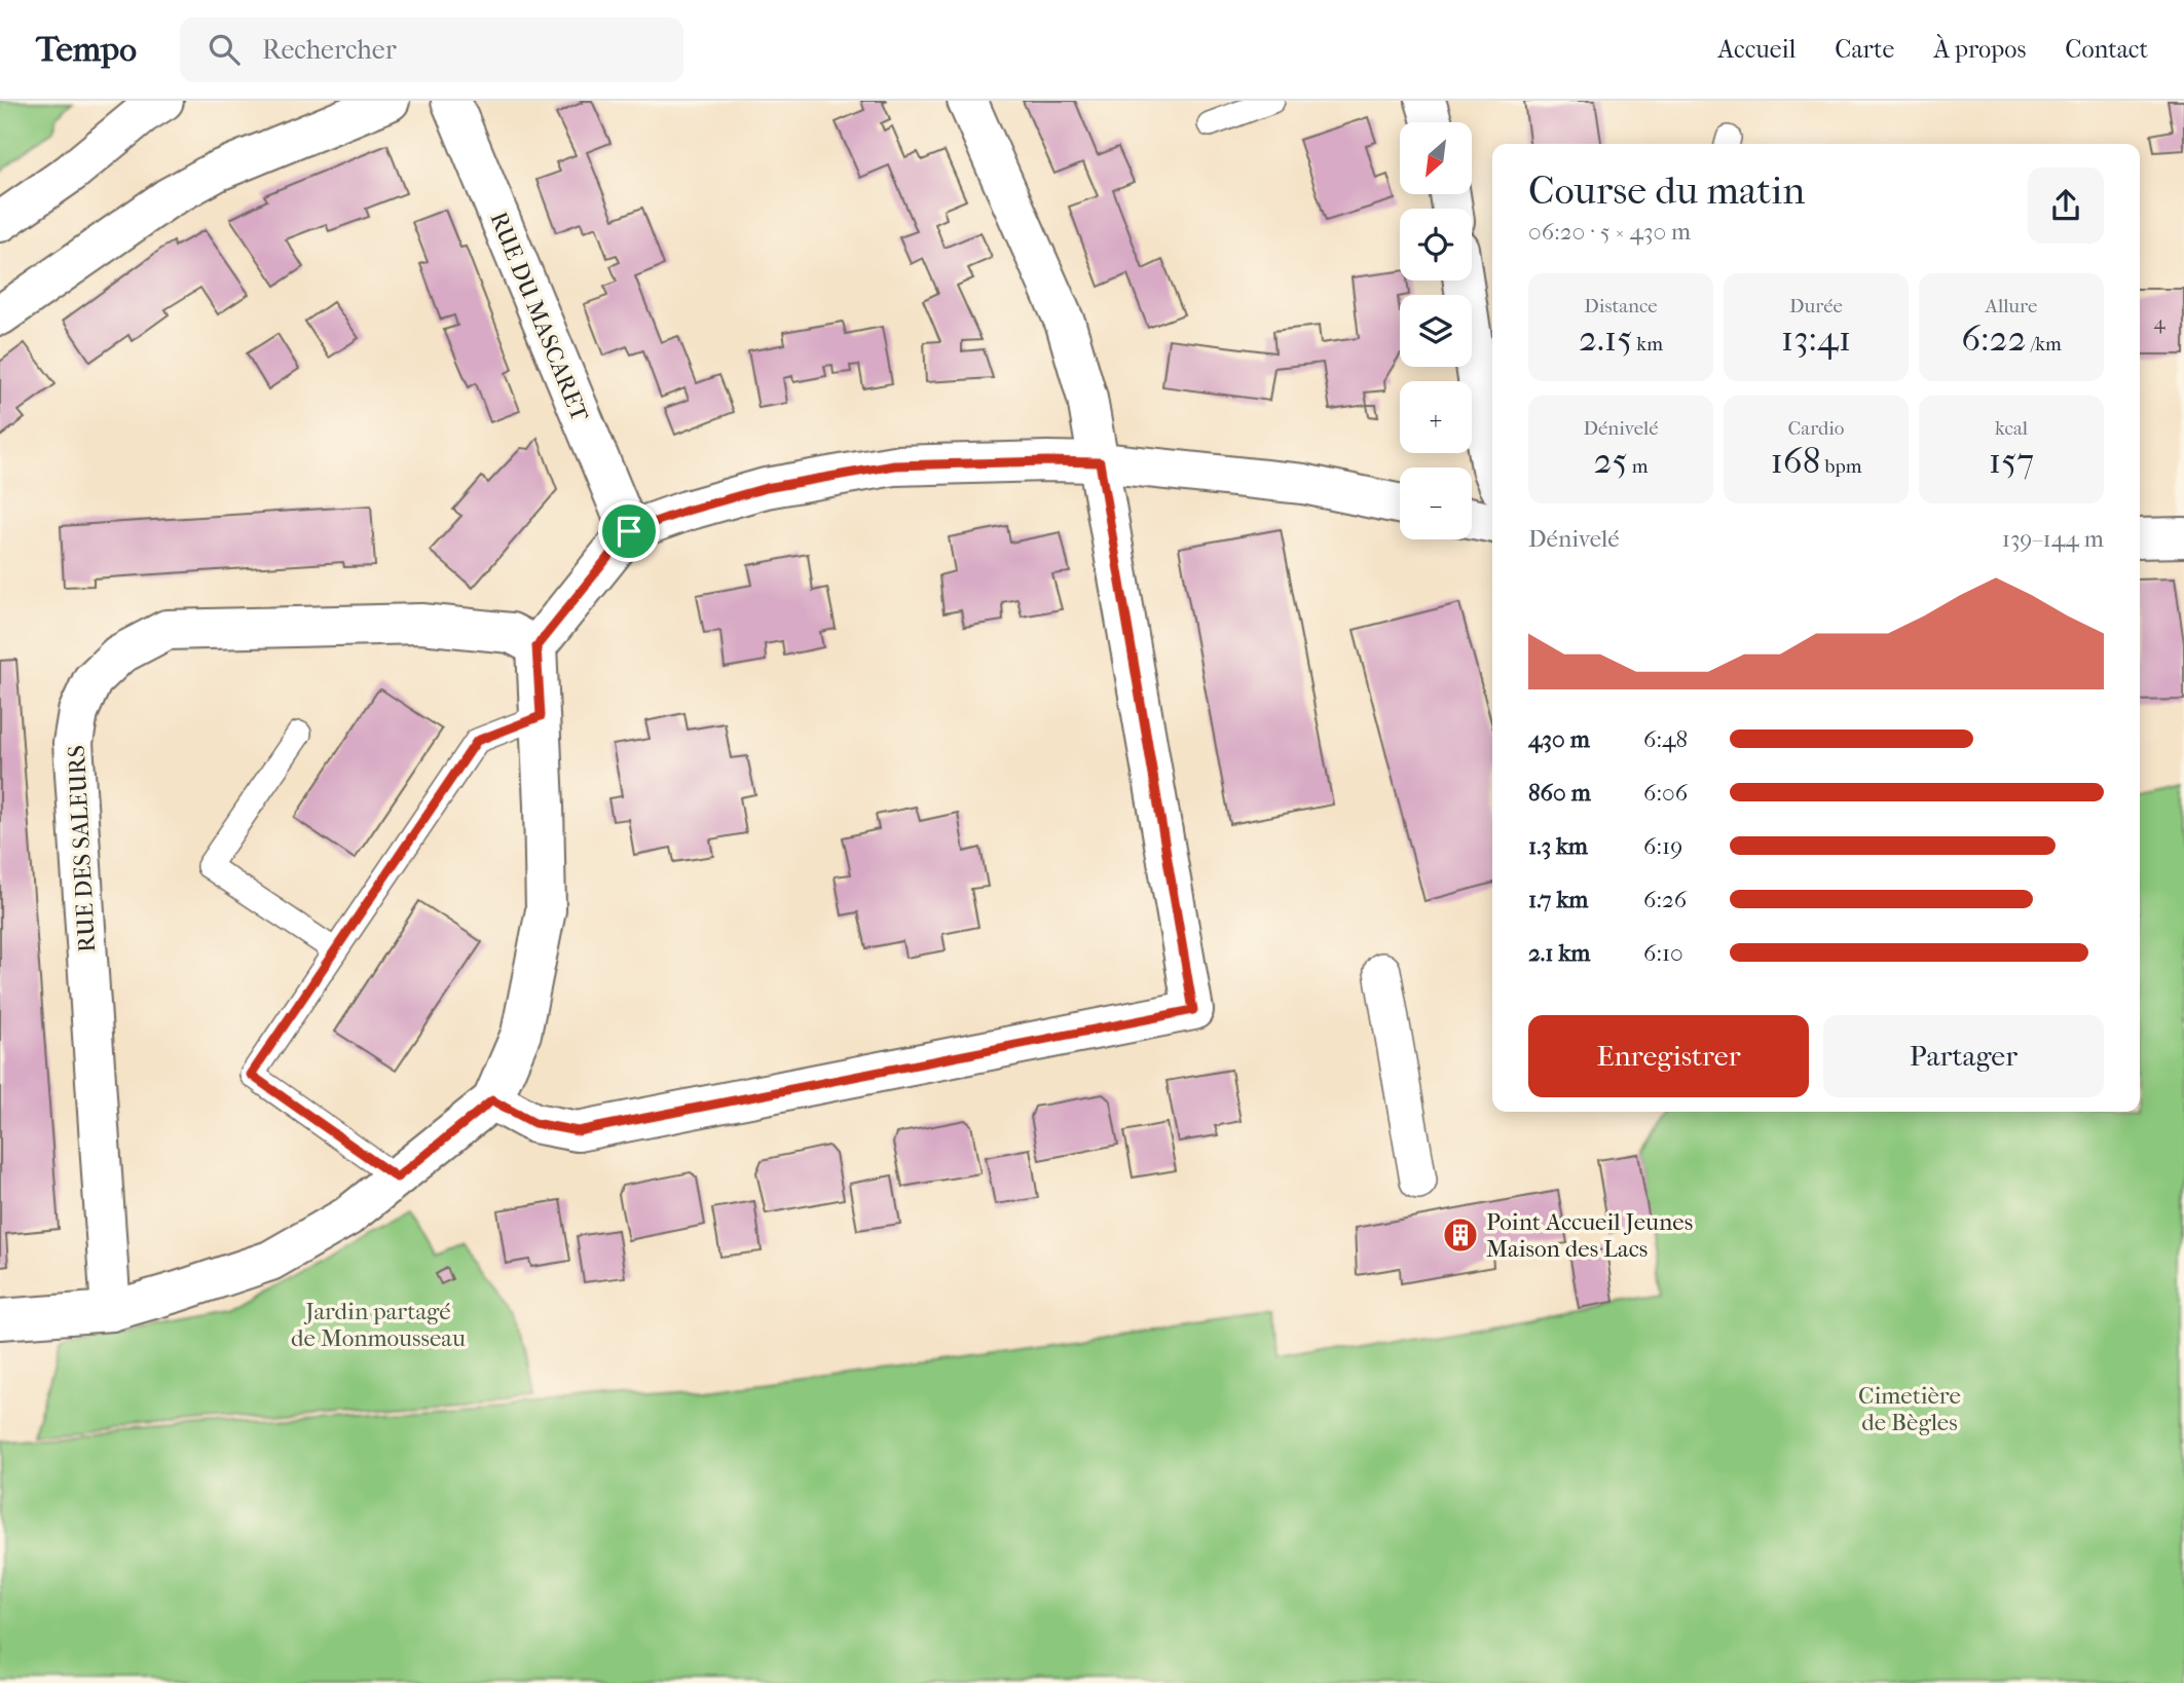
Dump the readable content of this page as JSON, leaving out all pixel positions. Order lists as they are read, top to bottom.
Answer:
{
  "streets": {
    "street": ["RUE DU MASCARET", "RUE DES SALEURS"]
  },
  "parks": ["Jardin partagé de Monmousseau", "Cimetière de Bègles"],
  "places": {
    "building": ["Point Accueil Jeunes Maison des Lacs"]
  },
  "house_numbers": ["4"],
  "north": "bottom left",
  "page": {
    "header": "Tempo",
    "search": "Rechercher",
    "nav": [
      "Accueil",
      "Carte",
      "À propos",
      "Contact"
    ],
    "map_buttons": ["+", "−"],
    "heading": ["Course du matin", "06:20 · 5 × 430 m"],
    "stats": [
      ["Distance", "2.15 km"],
      ["Durée", "13:41"],
      ["Allure", "6:22 /km"],
      ["Dénivelé", "25 m"],
      ["Cardio", "168 bpm"],
      ["kcal", "157"]
    ],
    "chart": ["Dénivelé", "139–144 m"],
    "list": [
      {
        "name": "430 m",
        "note": "6:48"
      },
      {
        "name": "860 m",
        "note": "6:06"
      },
      {
        "name": "1.3 km",
        "note": "6:19"
      },
      {
        "name": "1.7 km",
        "note": "6:26"
      },
      {
        "name": "2.1 km",
        "note": "6:10"
      }
    ],
    "buttons": ["Enregistrer", "Partager"]
  }
}
